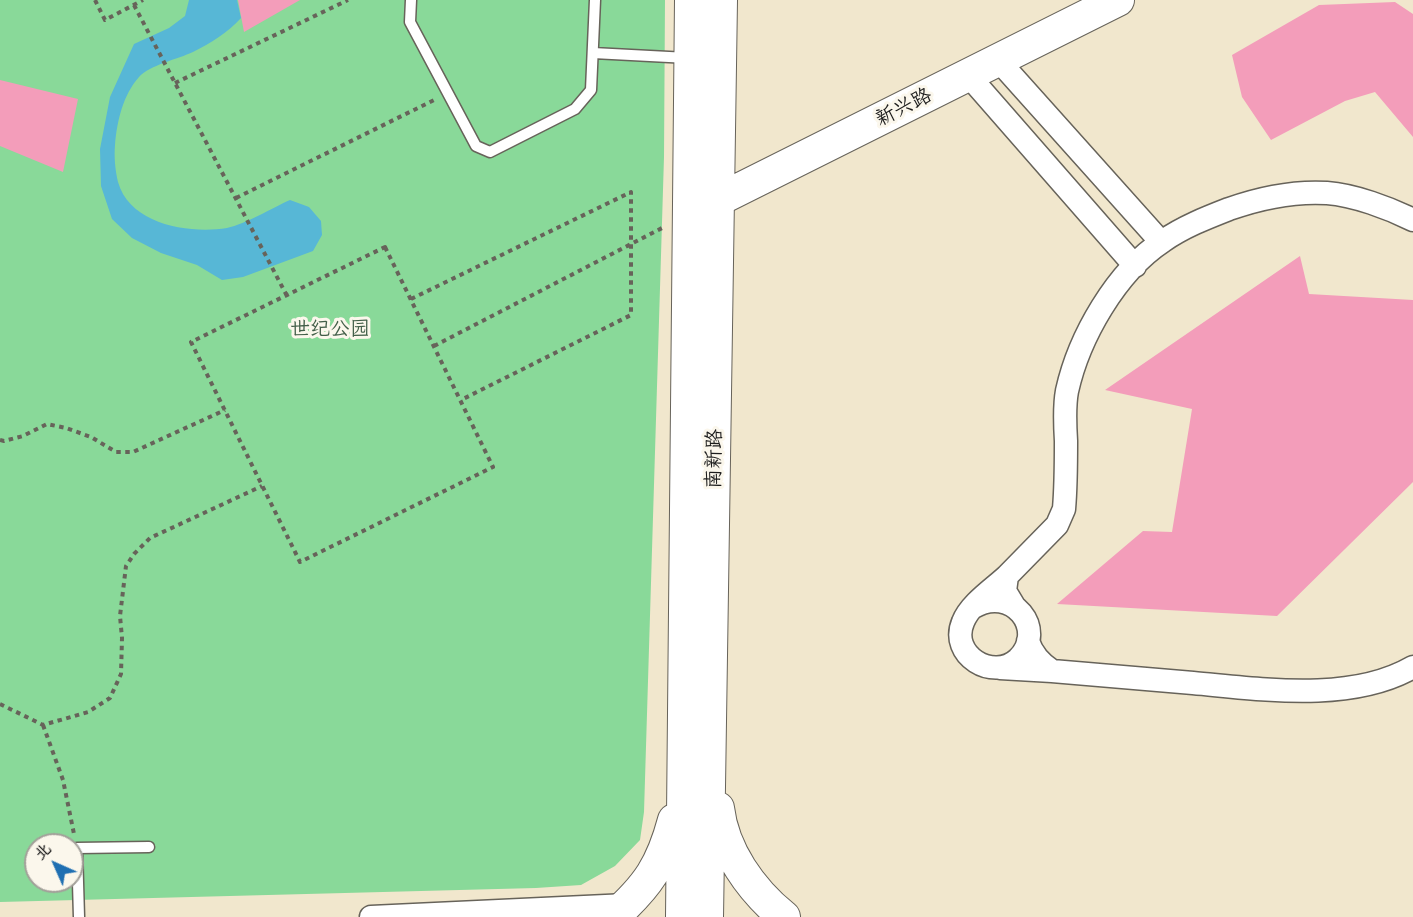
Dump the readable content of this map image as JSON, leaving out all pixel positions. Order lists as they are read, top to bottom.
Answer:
{
  "streets": {
    "street": ["新兴路", "南新路"]
  },
  "crossings": [
    ["新兴路", "南新路"]
  ],
  "parks": ["世纪公园"],
  "north": "top left"
}
